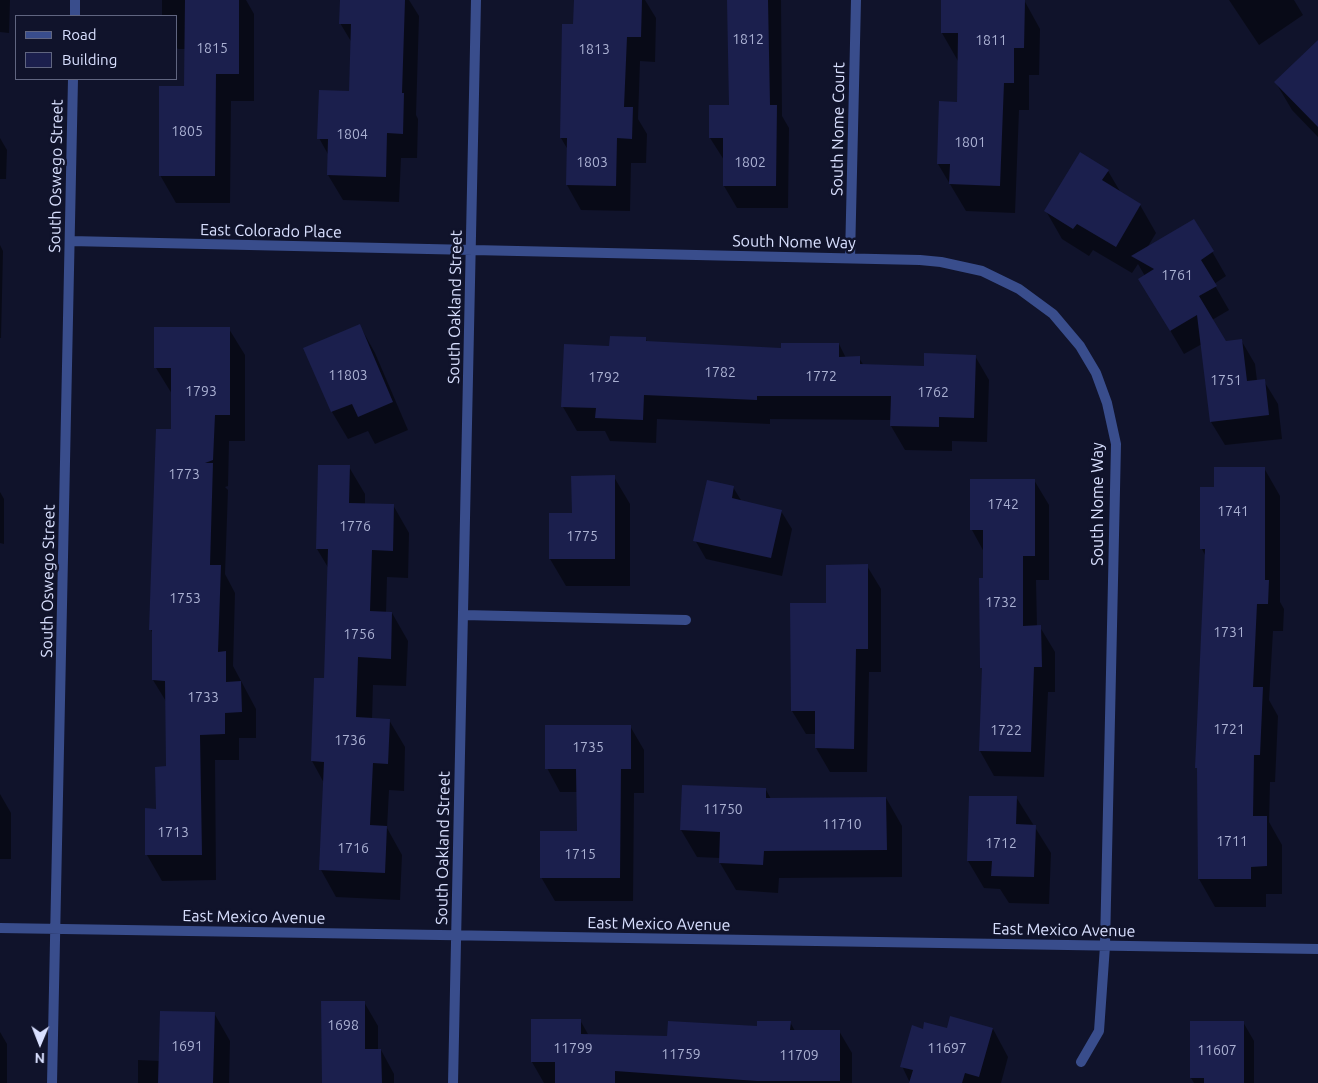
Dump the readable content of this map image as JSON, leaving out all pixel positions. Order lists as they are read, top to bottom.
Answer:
{
  "streets": {
    "street": [
      "South Nome Court",
      "South Oswego Street",
      "East Colorado Place",
      "South Nome Way",
      "South Oakland Street",
      "East Mexico Avenue"
    ]
  },
  "crossings": [
    ["South Nome Court", "South Nome Way"],
    ["South Oswego Street", "East Colorado Place"],
    ["South Oswego Street", "East Mexico Avenue"],
    ["East Colorado Place", "South Nome Way"],
    ["East Colorado Place", "South Oakland Street"],
    ["South Nome Way", "South Oakland Street"],
    ["South Nome Way", "East Mexico Avenue"],
    ["South Oakland Street", "East Mexico Avenue"]
  ],
  "house_numbers": [
    "1812",
    "1811",
    "1815",
    "1813",
    "1805",
    "1804",
    "1801",
    "1803",
    "1802",
    "1761",
    "1782",
    "11803",
    "1772",
    "1792",
    "1751",
    "1793",
    "1762",
    "1773",
    "1742",
    "1741",
    "1776",
    "1775",
    "1753",
    "1732",
    "1731",
    "1756",
    "1733",
    "1721",
    "1722",
    "1736",
    "1735",
    "11750",
    "11710",
    "1713",
    "1711",
    "1712",
    "1716",
    "1715",
    "1698",
    "1691",
    "11799",
    "11697",
    "11607",
    "11759",
    "11709"
  ],
  "legend": ["Road", "Building"],
  "north": "bottom"
}
